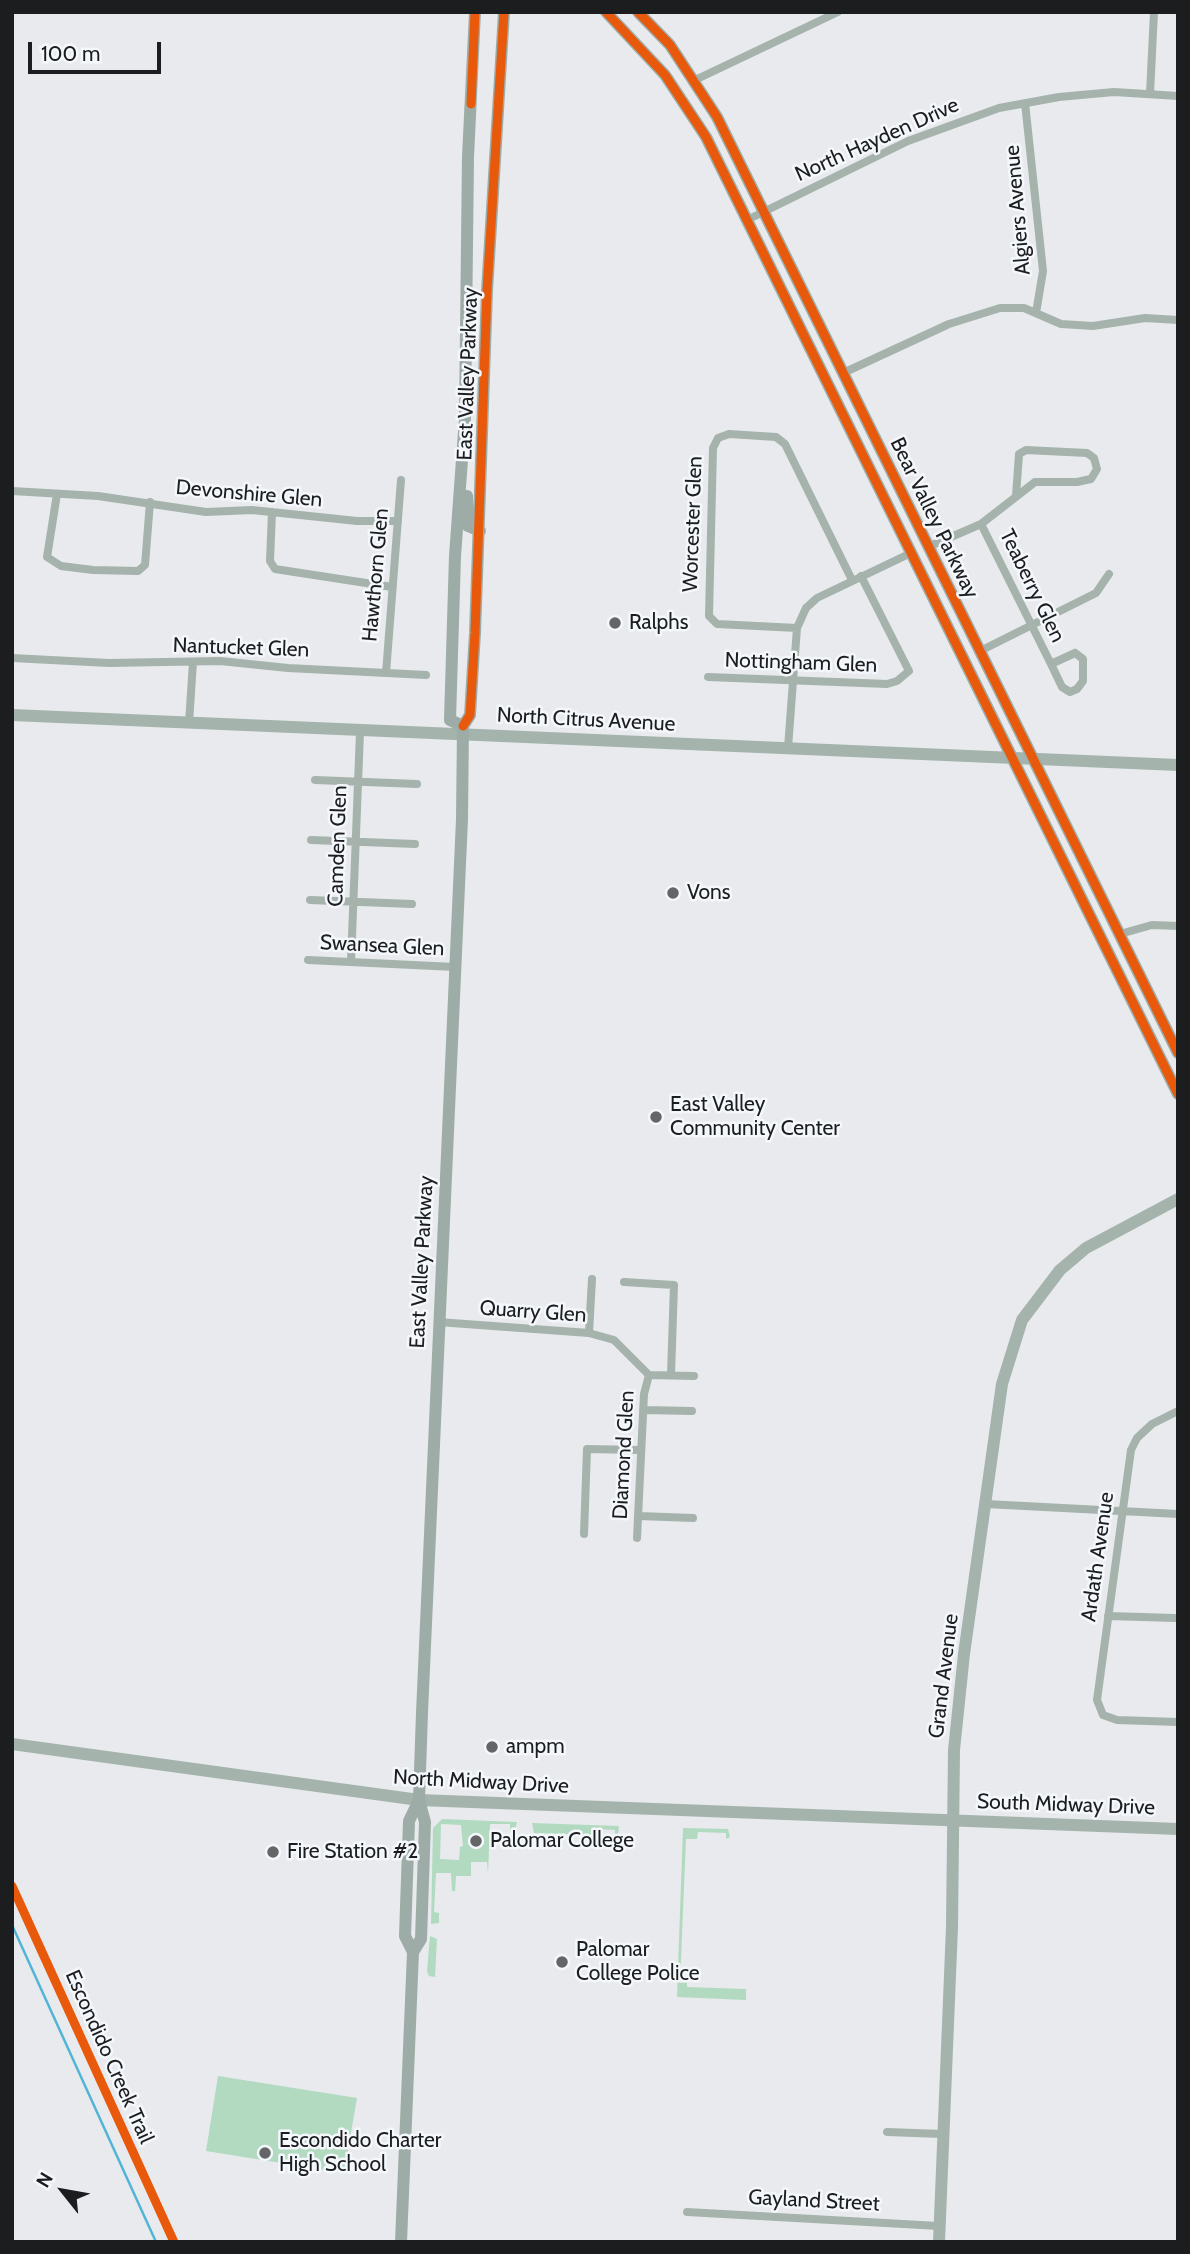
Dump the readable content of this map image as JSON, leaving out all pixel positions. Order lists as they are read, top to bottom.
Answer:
{
  "streets": {
    "main road": ["East Valley Parkway", "Bear Valley Parkway"],
    "street": [
      "North Hayden Drive",
      "Algiers Avenue",
      "Devonshire Glen",
      "Worcester Glen",
      "Hawthorn Glen",
      "Teaberry Glen",
      "Nantucket Glen",
      "Nottingham Glen",
      "North Citrus Avenue",
      "Camden Glen",
      "Swansea Glen",
      "Quarry Glen",
      "Diamond Glen",
      "Ardath Avenue",
      "Grand Avenue",
      "North Midway Drive",
      "South Midway Drive",
      "Gayland Street"
    ],
    "cycle path": ["Escondido Creek Trail"]
  },
  "crossings": [
    ["North Hayden Drive", "Algiers Avenue"],
    ["North Hayden Drive", "Bear Valley Parkway"],
    ["East Valley Parkway", "North Citrus Avenue"],
    ["East Valley Parkway", "Swansea Glen"],
    ["East Valley Parkway", "Quarry Glen"],
    ["East Valley Parkway", "North Midway Drive"],
    ["Devonshire Glen", "Hawthorn Glen"],
    ["Bear Valley Parkway", "North Citrus Avenue"],
    ["Hawthorn Glen", "Nantucket Glen"],
    ["North Citrus Avenue", "Camden Glen"],
    ["Camden Glen", "Swansea Glen"],
    ["Quarry Glen", "Diamond Glen"],
    ["Grand Avenue", "North Midway Drive"],
    ["Grand Avenue", "South Midway Drive"],
    ["Grand Avenue", "Gayland Street"],
    ["North Midway Drive", "South Midway Drive"]
  ],
  "places": [
    "Ralphs",
    "Vons",
    "East Valley Community Center",
    "ampm",
    "Palomar College",
    "Fire Station #2",
    "Palomar College Police",
    "Escondido Charter High School"
  ],
  "scale_bar": "100 m",
  "north": "top left"
}
